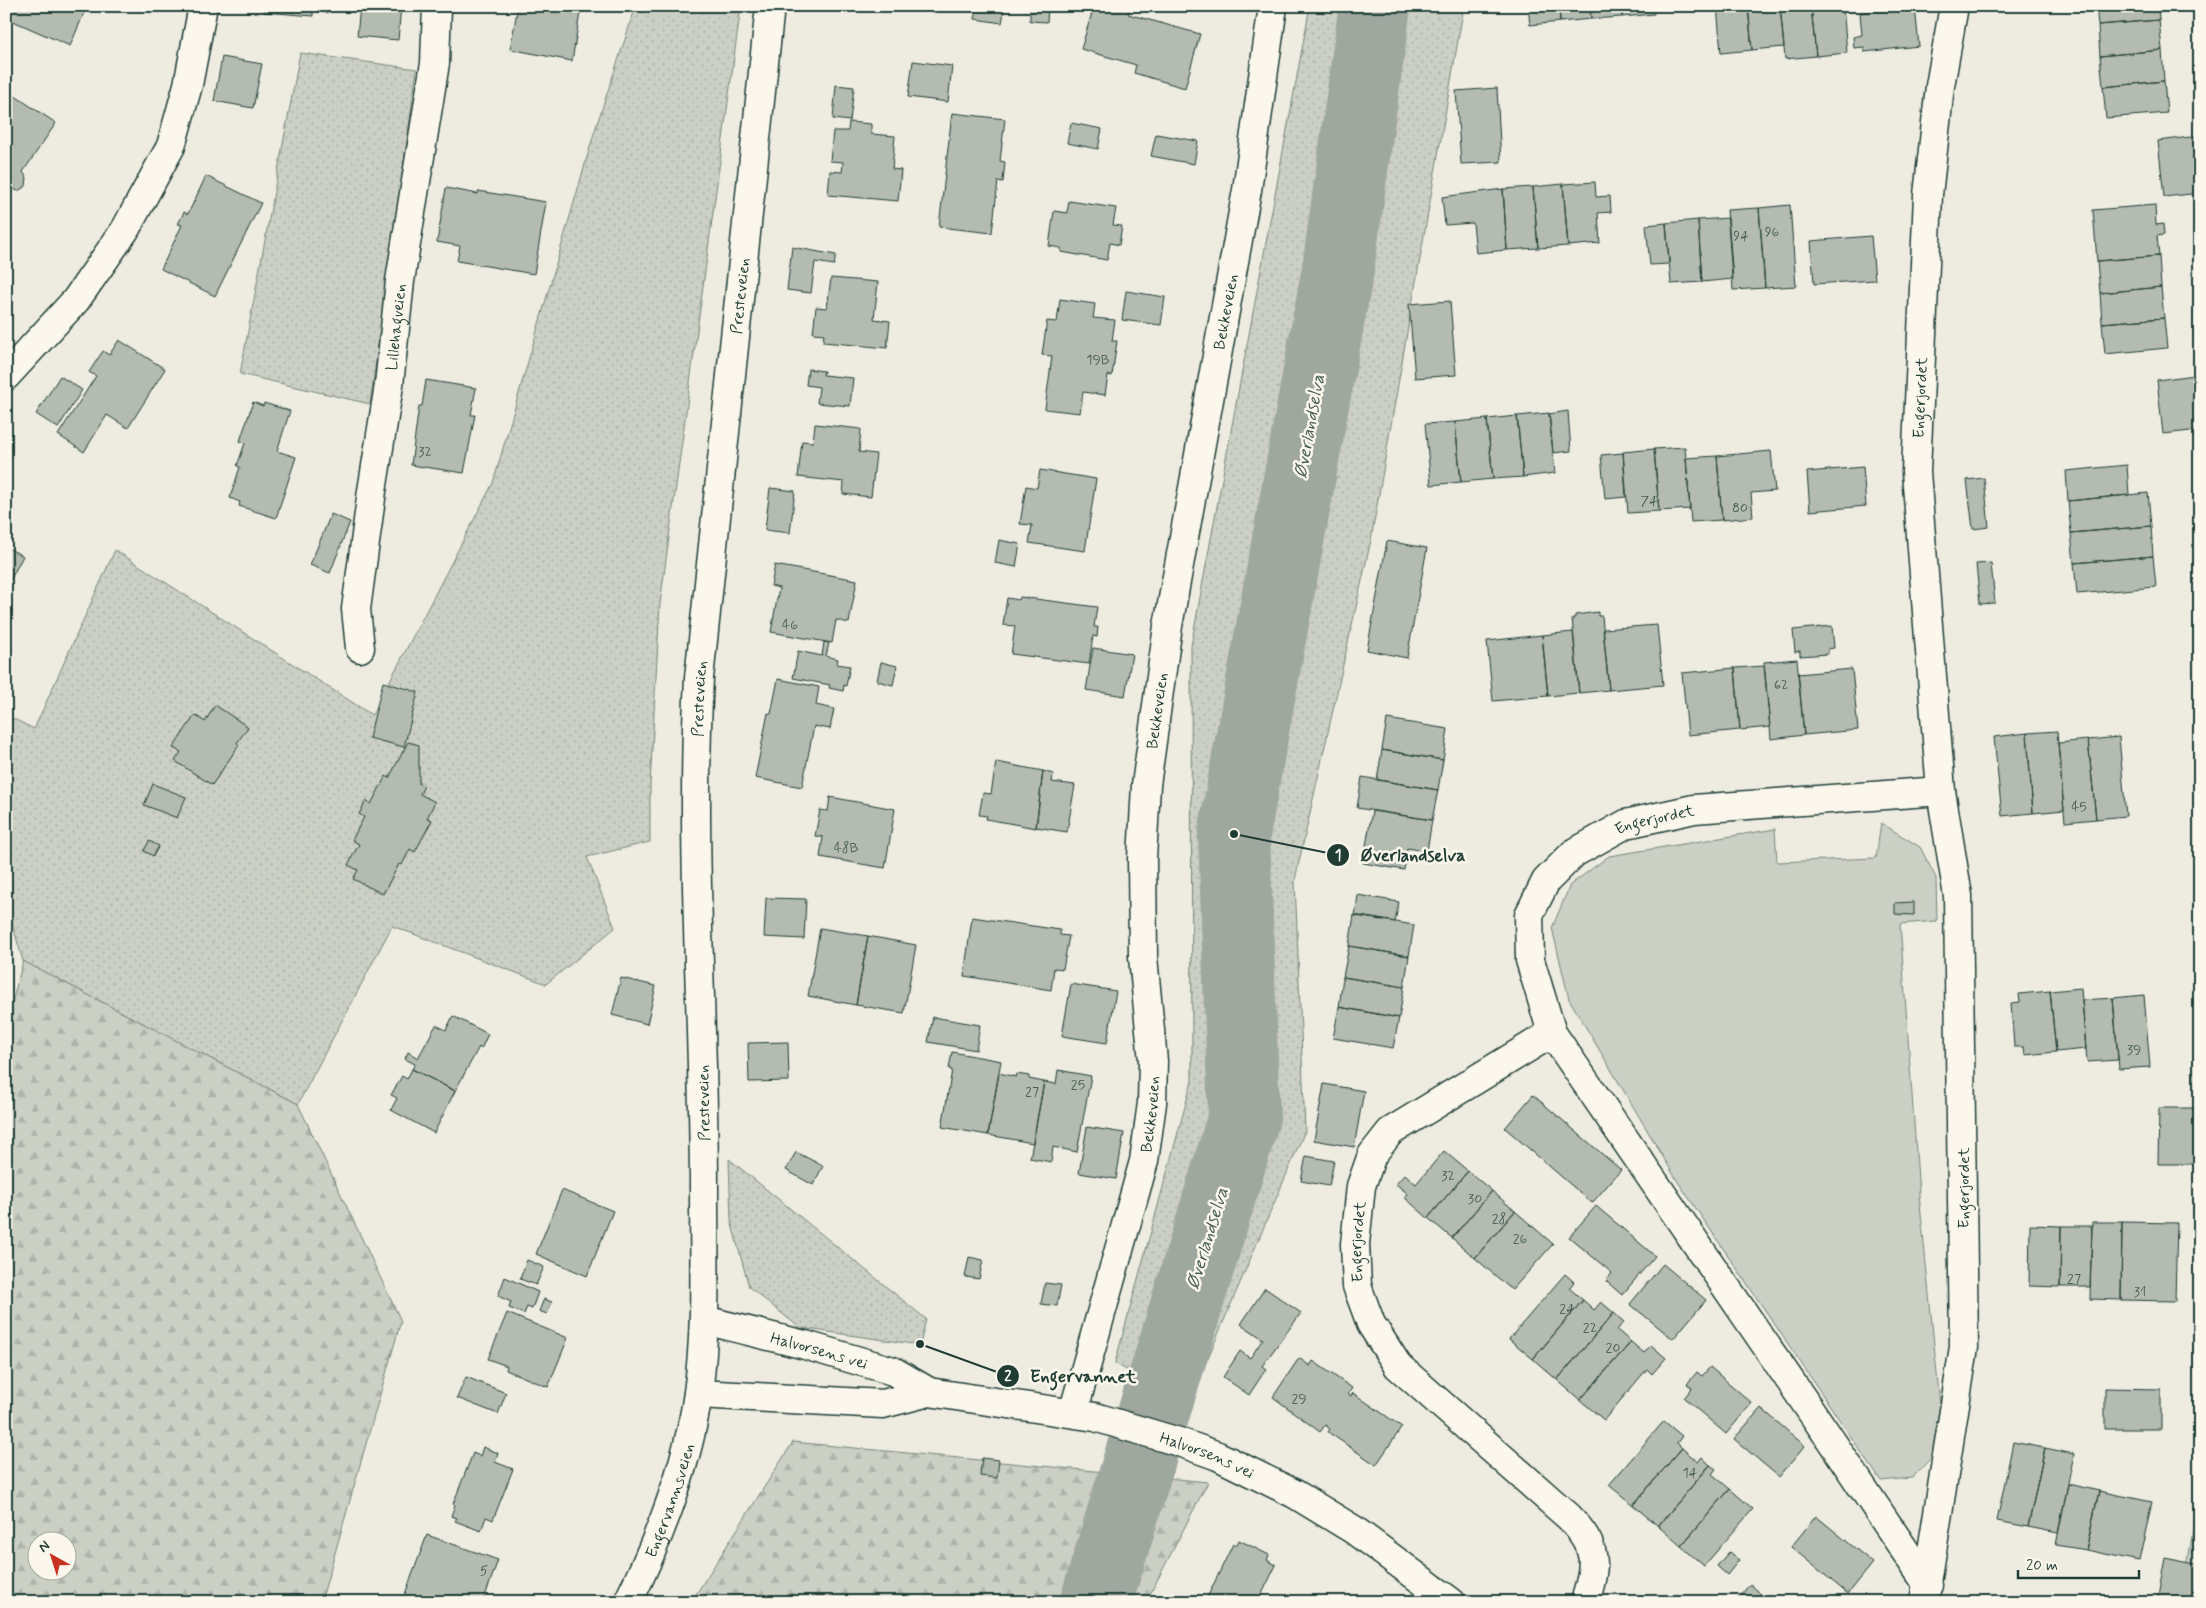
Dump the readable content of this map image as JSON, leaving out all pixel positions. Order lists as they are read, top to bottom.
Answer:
{
  "streets": {
    "street": [
      "Presteveien",
      "Bekkeveien",
      "Lillehagveien",
      "Engerjordet",
      "Halvorsens vei",
      "Engervannsveien"
    ]
  },
  "crossings": [
    ["Presteveien", "Halvorsens vei"],
    ["Presteveien", "Engervannsveien"],
    ["Bekkeveien", "Halvorsens vei"],
    ["Halvorsens vei", "Engervannsveien"]
  ],
  "water": ["Øverlandselva"],
  "places": ["Øverlandselva", "Engervannet"],
  "house_numbers": [
    "96",
    "94",
    "19B",
    "32",
    "74",
    "80",
    "46",
    "62",
    "45",
    "48B",
    "39",
    "25",
    "27",
    "32",
    "30",
    "28",
    "26",
    "27",
    "31",
    "24",
    "22",
    "20",
    "29",
    "14",
    "5"
  ],
  "scale_bar": "20 m",
  "north": "top left"
}
